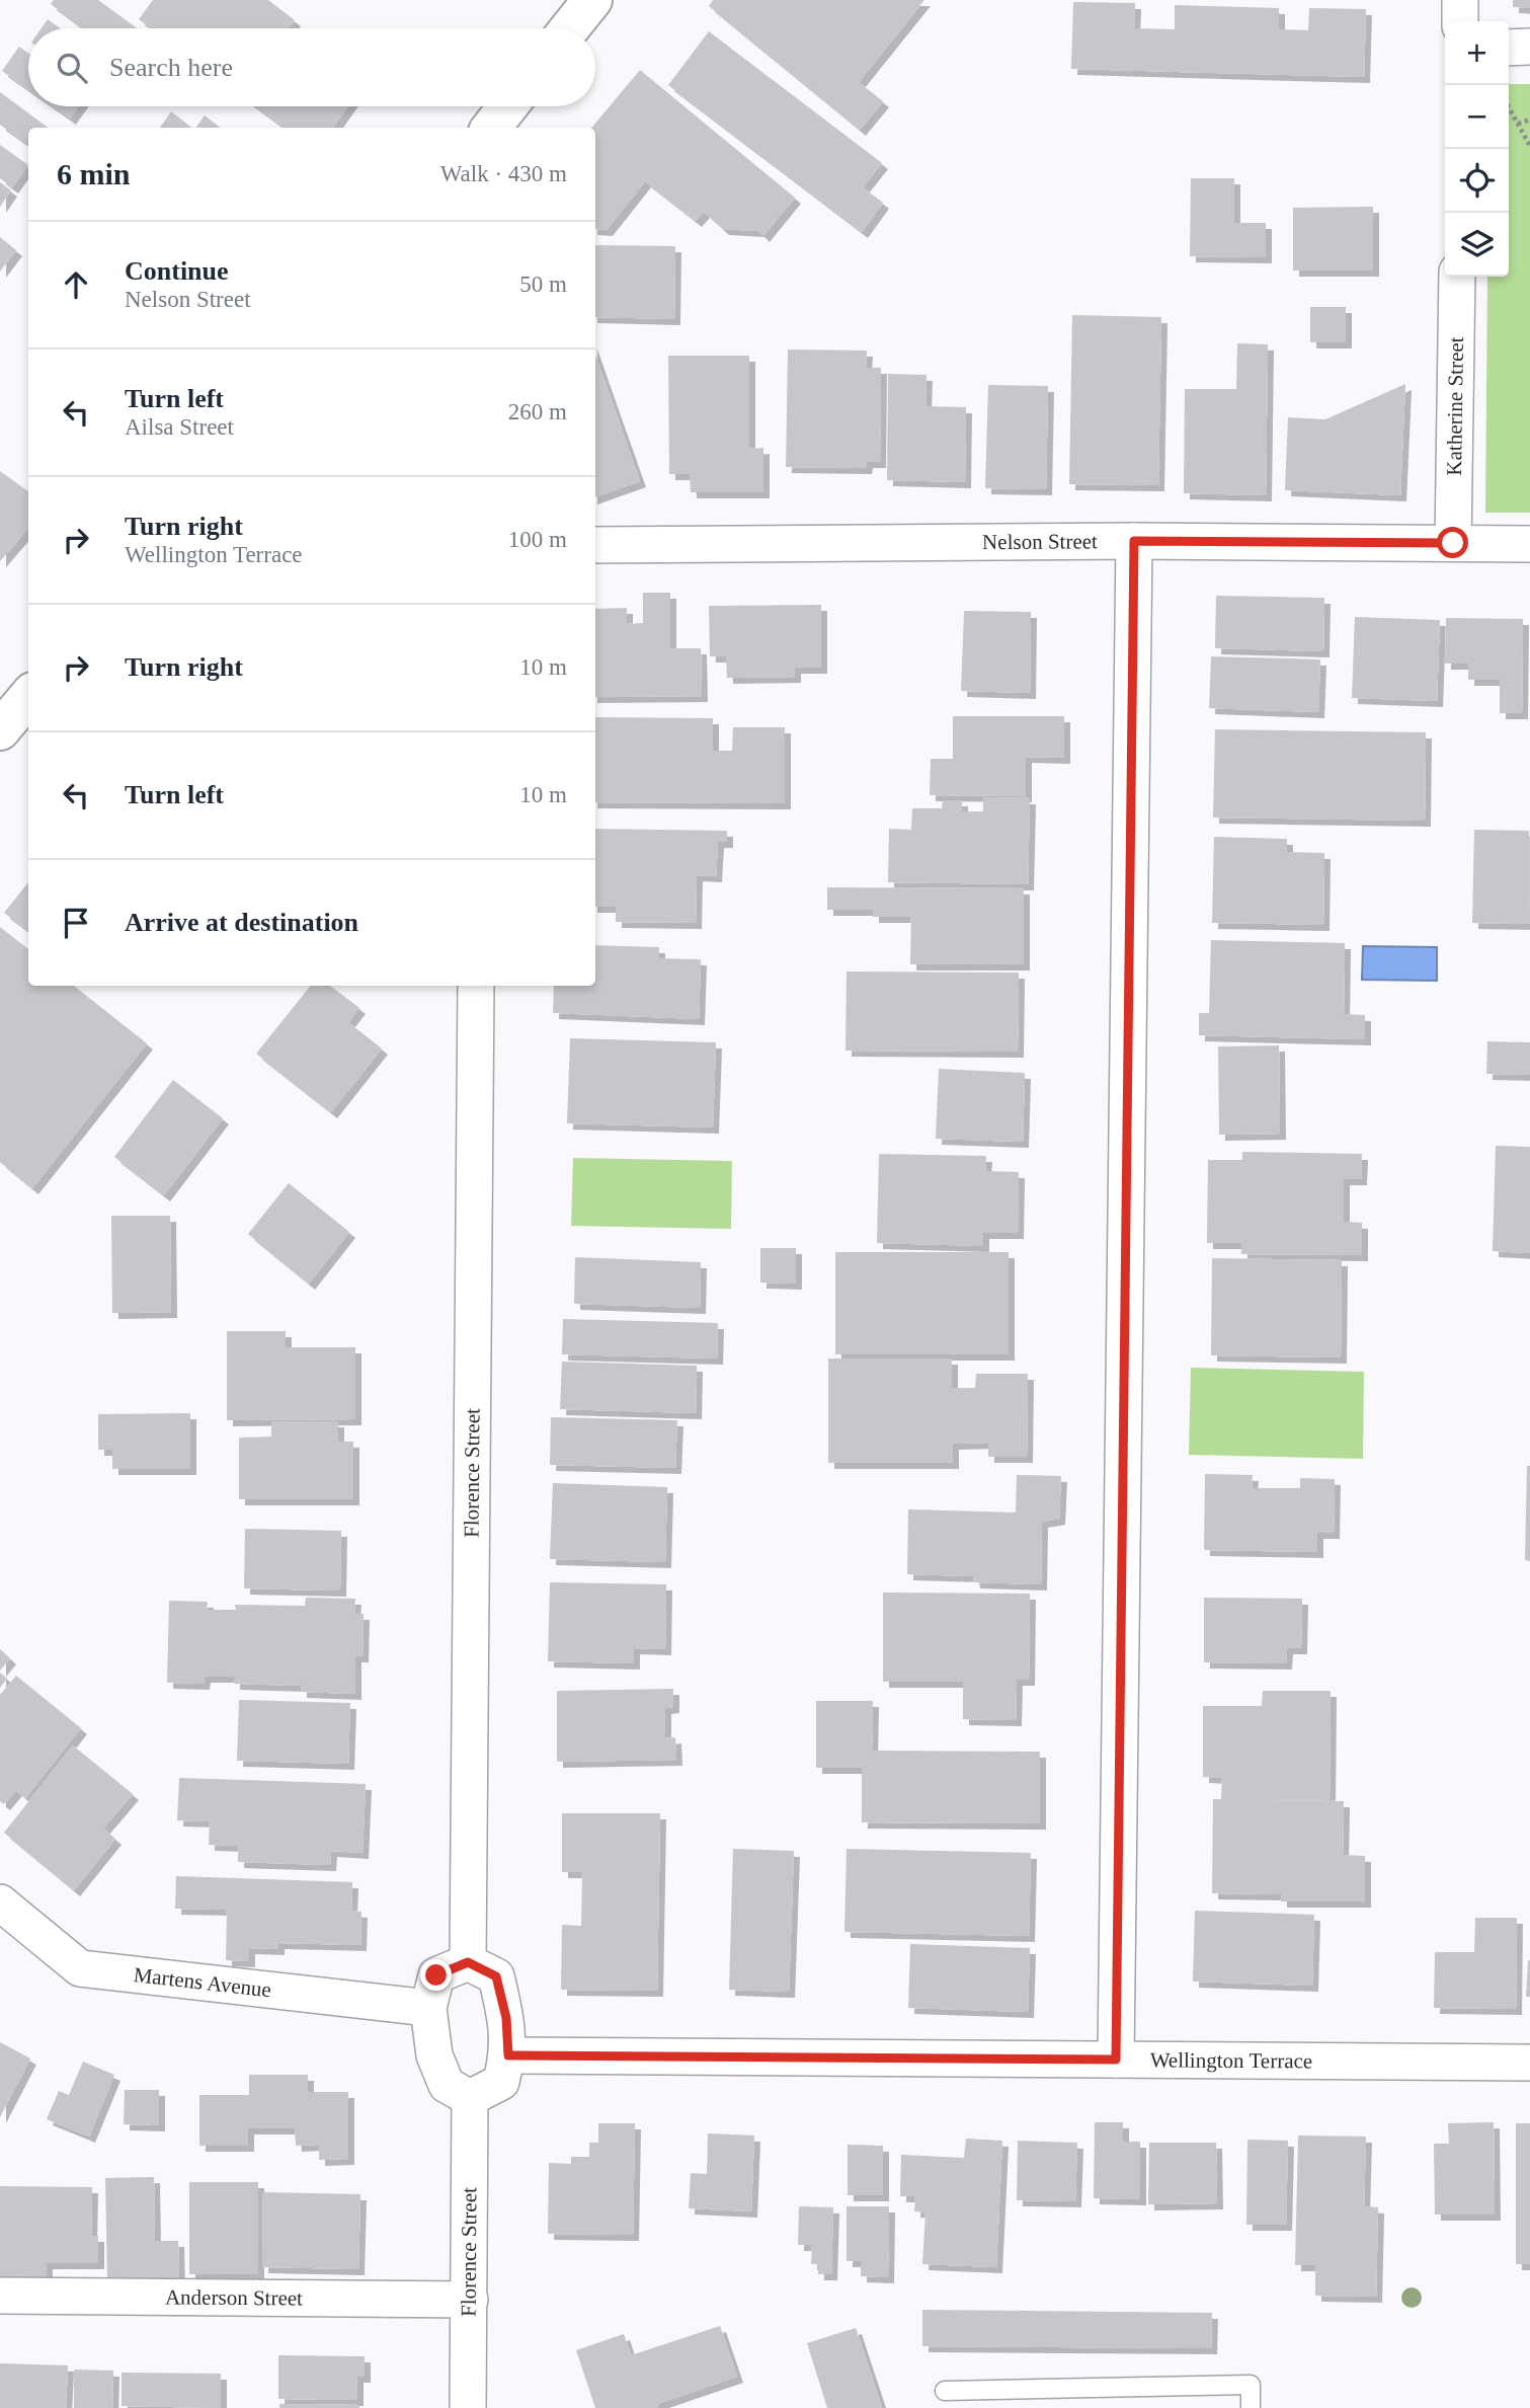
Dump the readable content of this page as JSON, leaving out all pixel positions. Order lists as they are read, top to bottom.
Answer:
{
  "streets": {
    "street": [
      "Katherine Street",
      "Nelson Street",
      "Florence Street",
      "Martens Avenue",
      "Wellington Terrace",
      "Anderson Street"
    ]
  },
  "crossings": [
    ["Katherine Street", "Nelson Street"],
    ["Florence Street", "Martens Avenue"],
    ["Florence Street", "Wellington Terrace"],
    ["Florence Street", "Anderson Street"],
    ["Martens Avenue", "Wellington Terrace"]
  ],
  "page": {
    "map_buttons": ["+", "−"],
    "search": "Search here",
    "heading": ["6 min", "Walk · 430 m"],
    "list": [
      ["Continue", "Nelson Street", "50 m"],
      ["Turn left", "Ailsa Street", "260 m"],
      ["Turn right", "Wellington Terrace", "100 m"],
      ["Turn right", "10 m"],
      ["Turn left", "10 m"],
      "Arrive at destination"
    ]
  }
}
